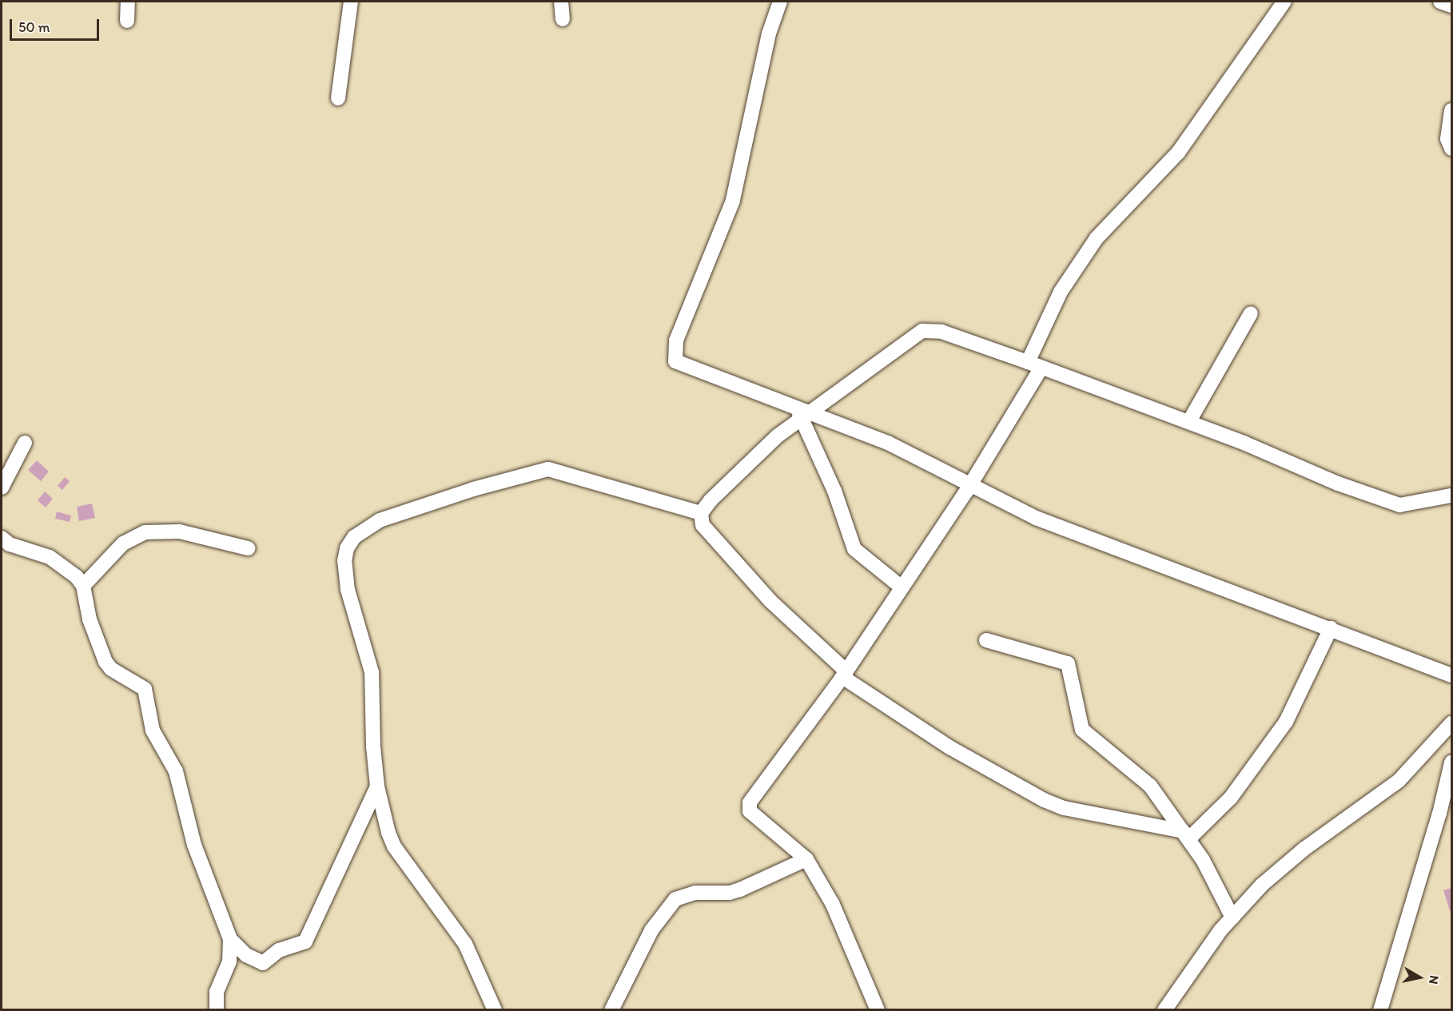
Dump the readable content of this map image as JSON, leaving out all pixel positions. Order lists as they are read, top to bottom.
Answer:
{
  "scale_bar": "50 m",
  "north": "right"
}
